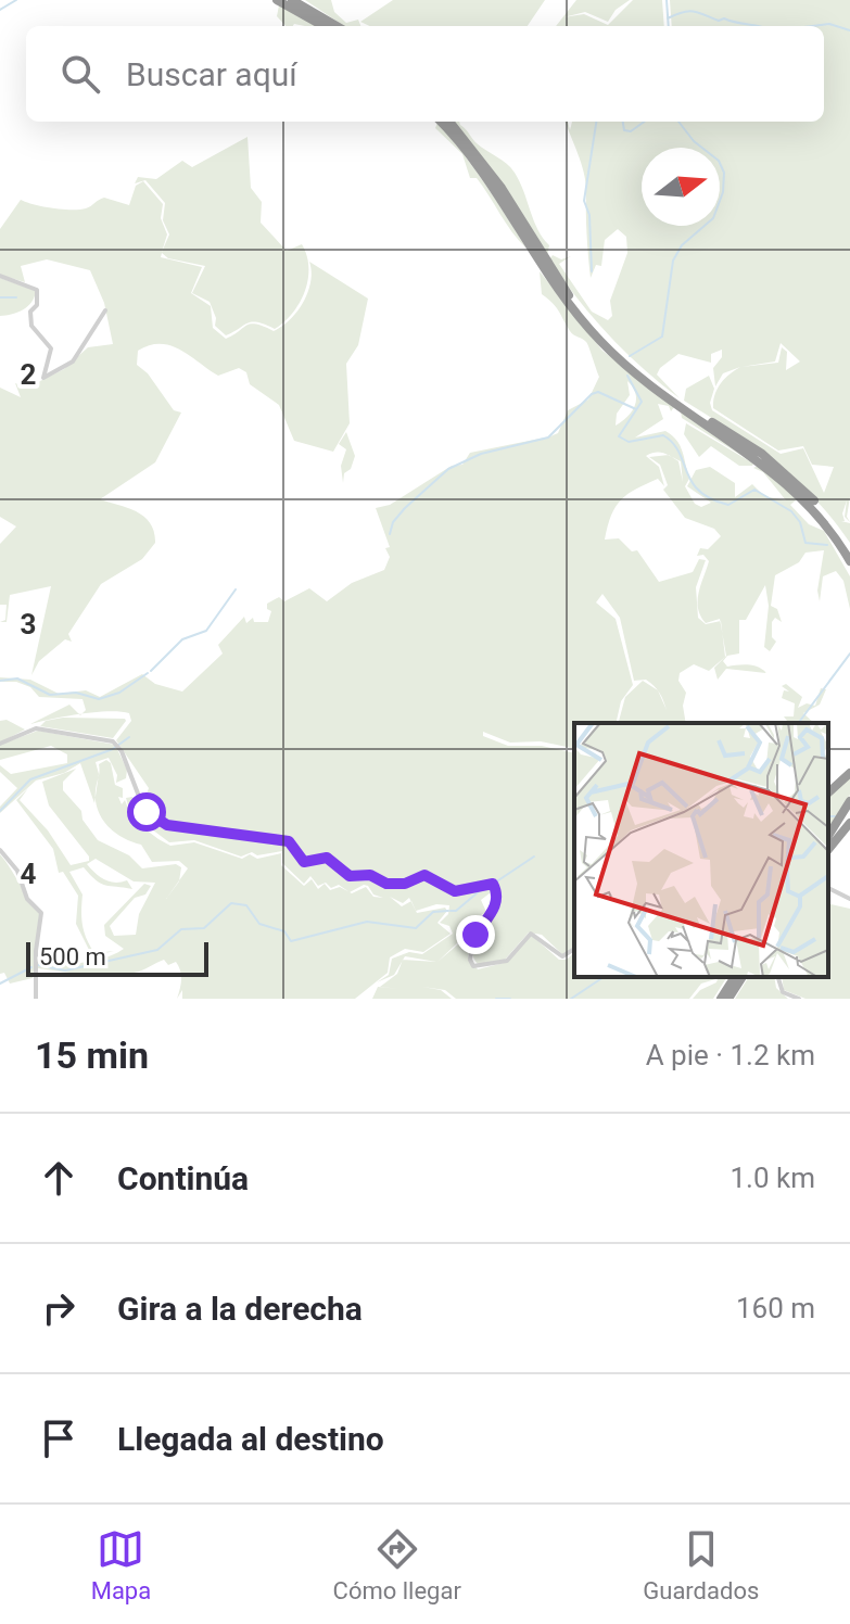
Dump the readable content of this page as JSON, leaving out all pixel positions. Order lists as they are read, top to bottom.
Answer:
{
  "scale_bar": "500 m",
  "north": "right",
  "page": {
    "search": "Buscar aquí",
    "scale": "500 m",
    "heading": ["15 min", "A pie · 1.2 km"],
    "list": [
      ["Continúa", "1.0 km"],
      ["Gira a la derecha", "160 m"],
      "Llegada al destino"
    ],
    "nav": ["Mapa", "Cómo llegar", "Guardados"]
  },
  "grid": {
    "rows": ["2", "3", "4"]
  }
}
